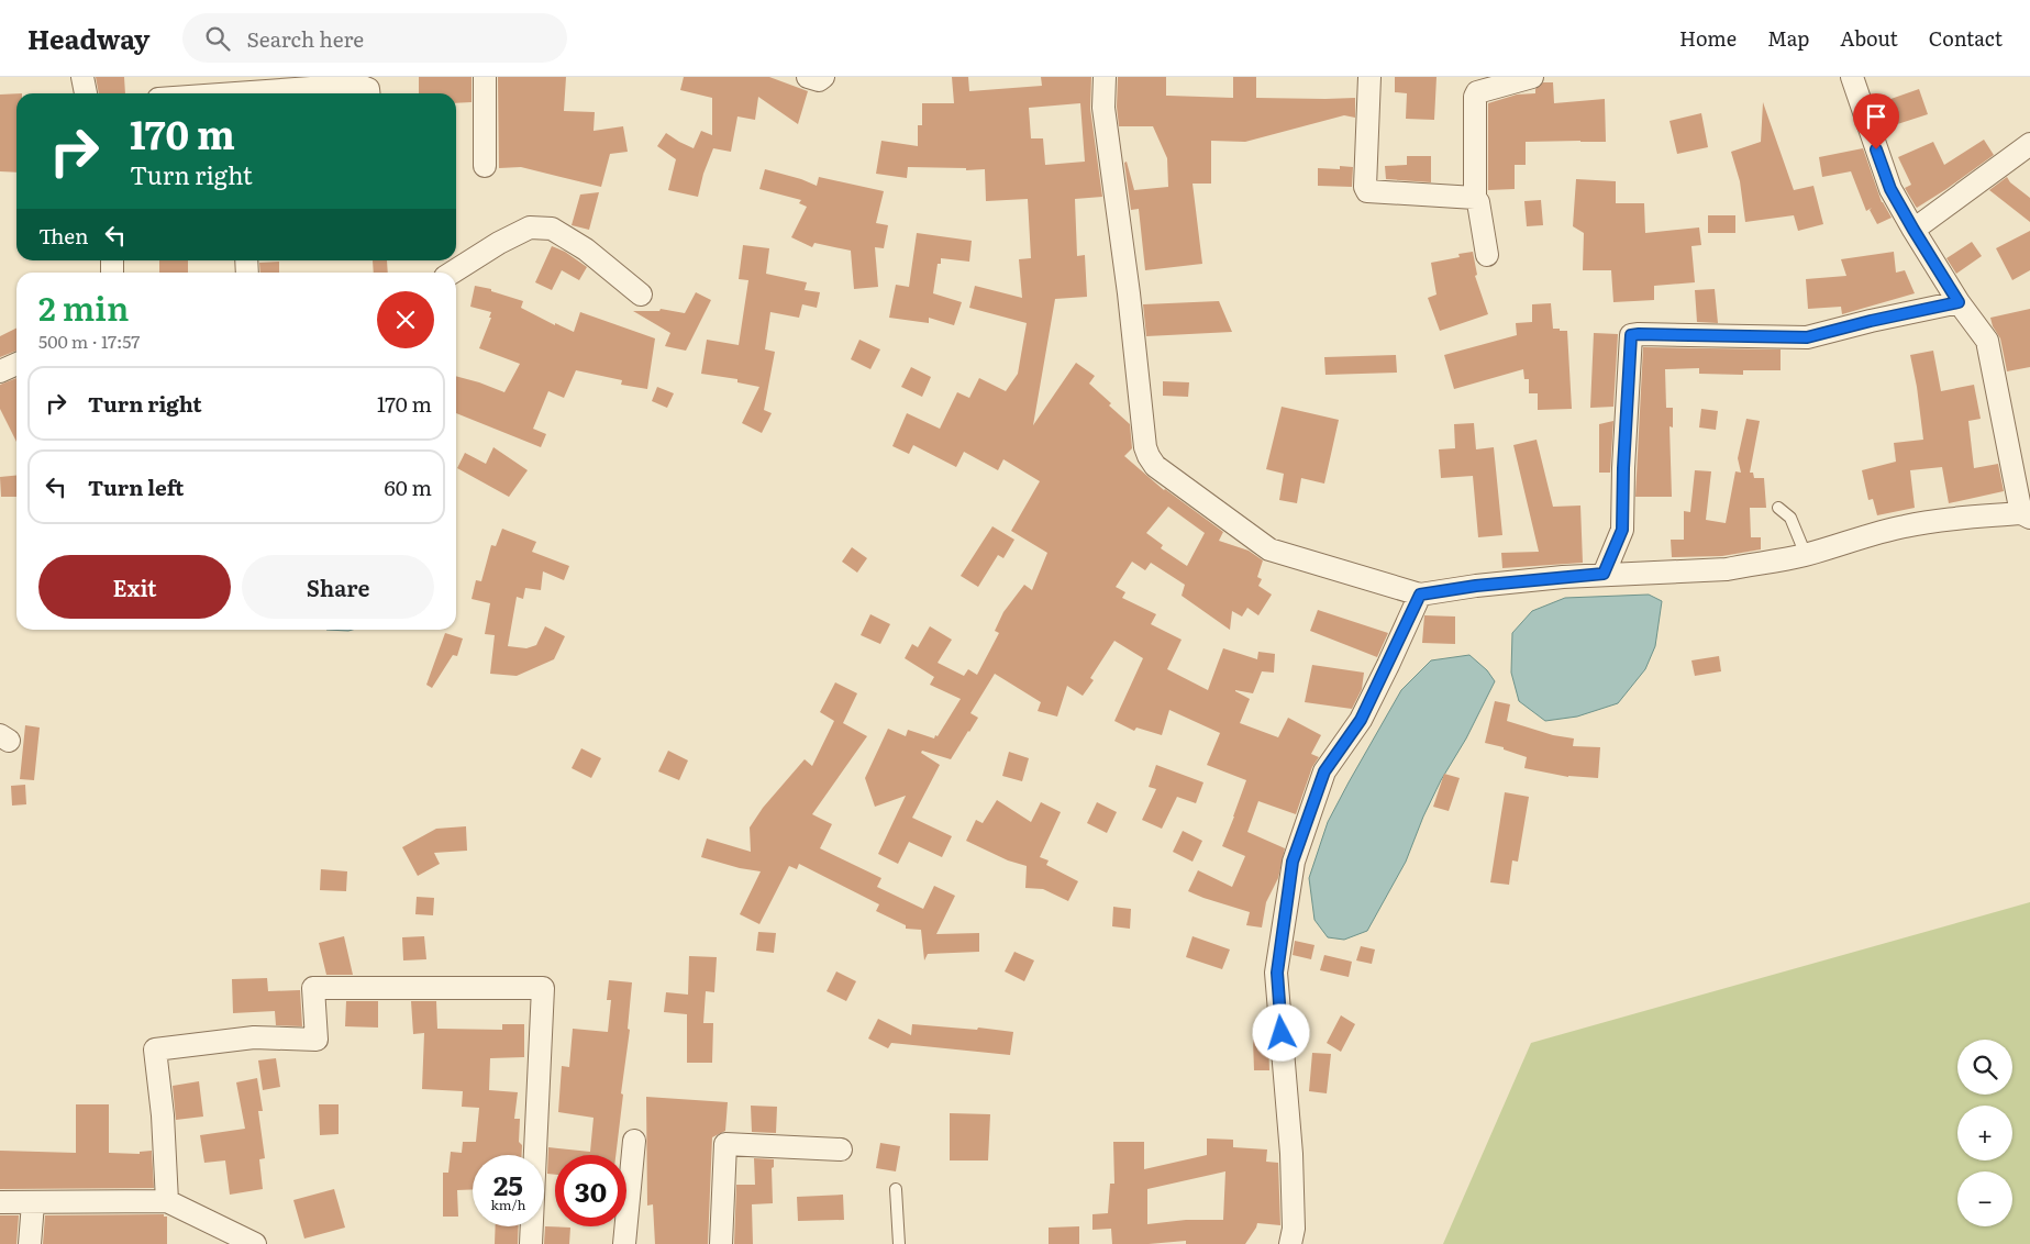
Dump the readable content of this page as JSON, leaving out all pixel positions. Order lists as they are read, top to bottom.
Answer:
{
  "page": {
    "header": "Headway",
    "search": "Search here",
    "nav": [
      "Home",
      "Map",
      "About",
      "Contact"
    ],
    "turn": ["170 m", "Turn right"],
    "then": "Then",
    "heading": ["2 min", "500 m · 17:57"],
    "list": [
      {
        "name": "Turn right",
        "value": "170 m"
      },
      {
        "name": "Turn left",
        "value": "60 m"
      }
    ],
    "buttons": ["Exit", "Share"],
    "map_buttons": ["+", "−"],
    "speed": "25 km/h",
    "limit": "30"
  }
}
